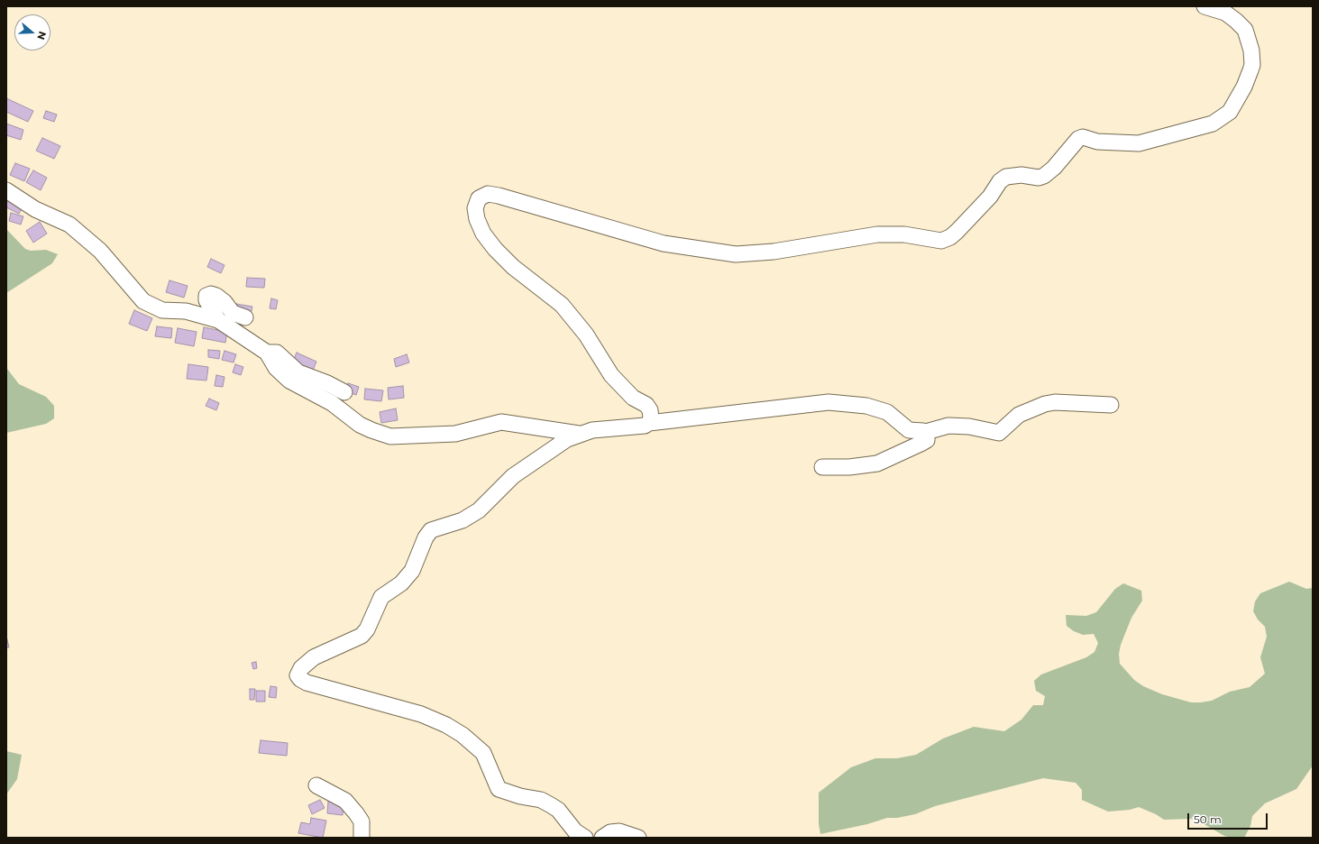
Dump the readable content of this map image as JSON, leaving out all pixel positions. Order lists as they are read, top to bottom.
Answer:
{
  "scale_bar": "50 m",
  "north": "right"
}
